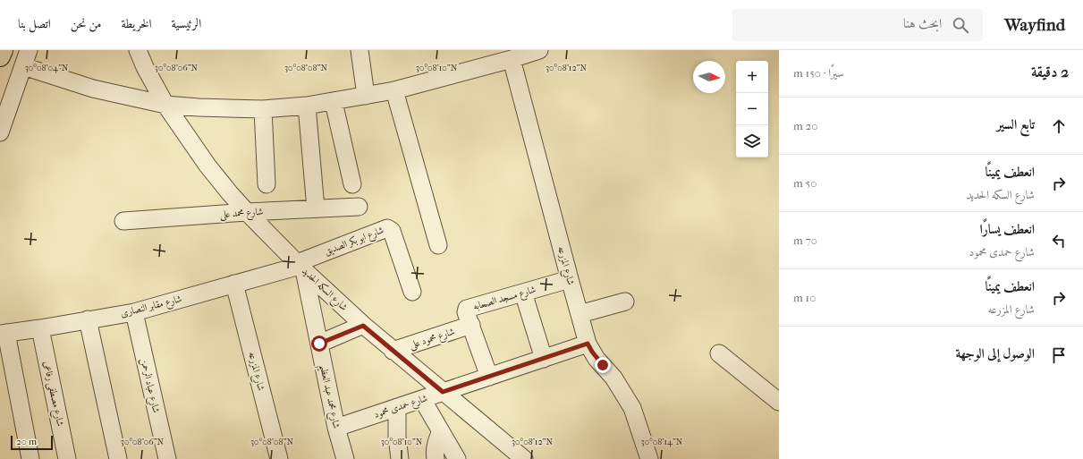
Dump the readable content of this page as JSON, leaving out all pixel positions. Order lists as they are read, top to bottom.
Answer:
{
  "streets": {
    "street": [
      "شارع محمد على",
      "شارع ابو بكر الصديق",
      "شارع المزرعه",
      "شارع السكه الحديد",
      "شارع مسجد الصحابه",
      "شارع مقابر النصارى",
      "شارع محمود على",
      "شارع عباد الرحمن",
      "شارع مصطفى رفاعى",
      "شارع محمد عبد العظيم",
      "شارع حمدى محمود"
    ]
  },
  "crossings": [
    ["شارع محمد على", "شارع السكه الحديد"],
    ["شارع ابو بكر الصديق", "شارع السكه الحديد"],
    ["شارع ابو بكر الصديق", "شارع مقابر النصارى"],
    ["شارع ابو بكر الصديق", "شارع محمد عبد العظيم"],
    ["شارع المزرعه", "شارع مسجد الصحابه"],
    ["شارع المزرعه", "شارع مقابر النصارى"],
    ["شارع المزرعه", "شارع حمدى محمود"],
    ["شارع السكه الحديد", "شارع مقابر النصارى"],
    ["شارع السكه الحديد", "شارع محمود على"],
    ["شارع السكه الحديد", "شارع محمد عبد العظيم"],
    ["شارع السكه الحديد", "شارع حمدى محمود"],
    ["شارع مسجد الصحابه", "شارع محمود على"],
    ["شارع مسجد الصحابه", "شارع حمدى محمود"],
    ["شارع مقابر النصارى", "شارع عباد الرحمن"],
    ["شارع مقابر النصارى", "شارع مصطفى رفاعى"],
    ["شارع مقابر النصارى", "شارع محمد عبد العظيم"],
    ["شارع محمد عبد العظيم", "شارع حمدى محمود"]
  ],
  "scale_bar": "20 m",
  "north": "right",
  "page": {
    "header": "Wayfind",
    "search": "ابحث هنا",
    "nav": [
      "الرئيسية",
      "الخريطة",
      "من نحن",
      "اتصل بنا"
    ],
    "heading": ["2 دقيقة", "سيرًا · 150 m"],
    "map_buttons": ["+", "−"],
    "list": [
      ["تابع السير", "20 m"],
      ["انعطف يمينًا", "شارع السكه الحديد", "50 m"],
      ["انعطف يسارًا", "شارع حمدى محمود", "70 m"],
      ["انعطف يمينًا", "شارع المزرعه", "10 m"],
      "الوصول إلى الوجهة"
    ],
    "scale": "20 m"
  },
  "coordinates": [
    "30°08'04\"N",
    "30°08'06\"N",
    "30°08'08\"N",
    "30°08'10\"N",
    "30°08'12\"N",
    "30°08'14\"N"
  ]
}
